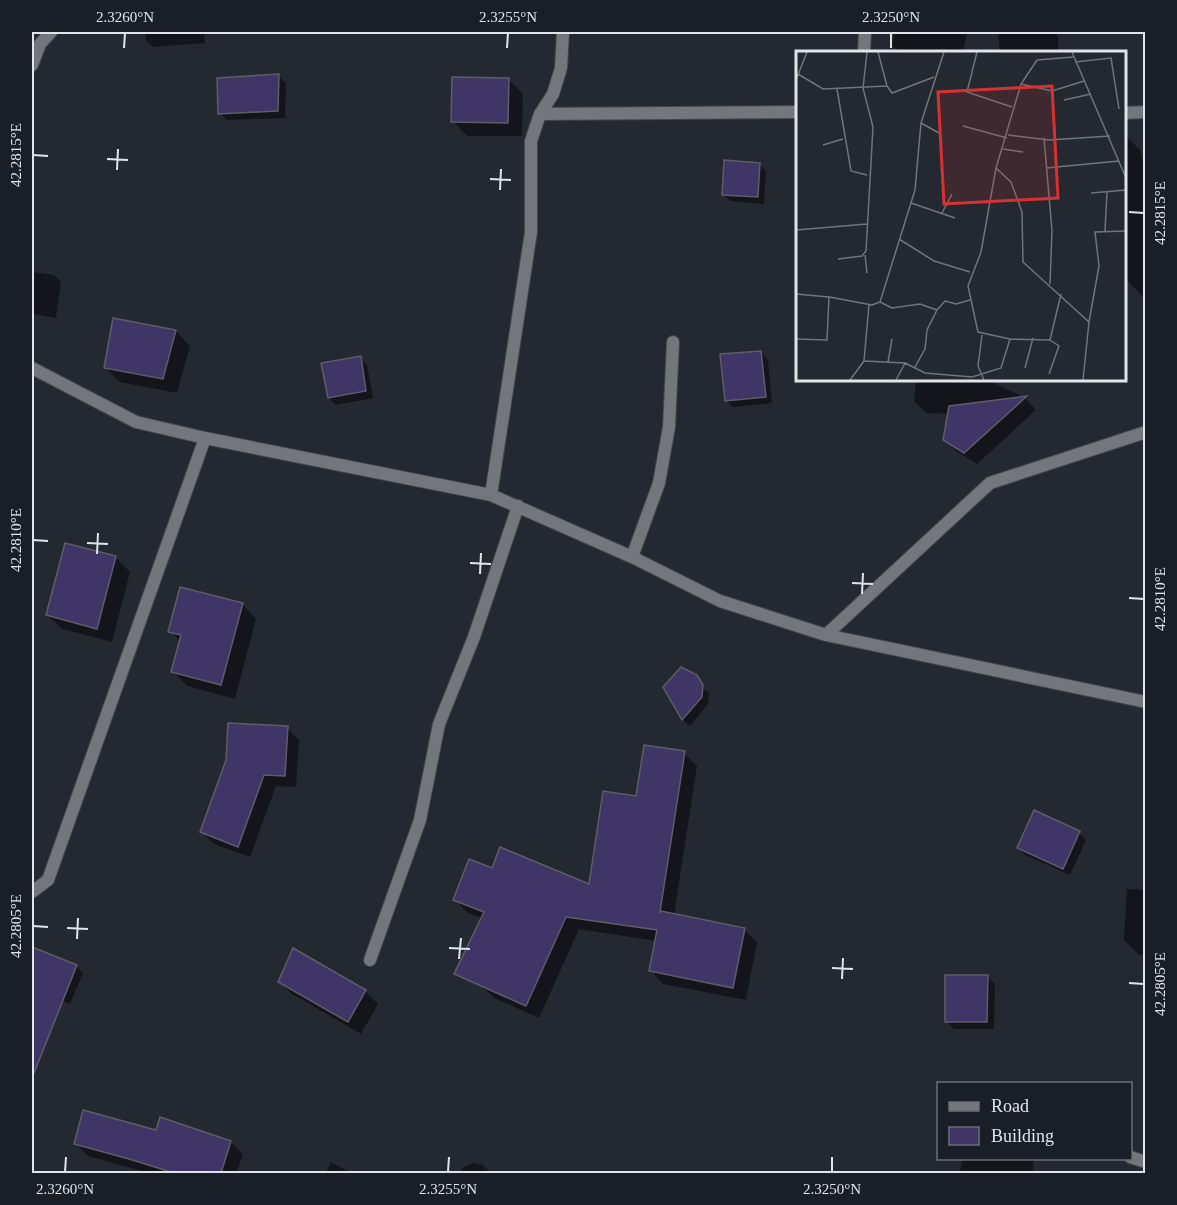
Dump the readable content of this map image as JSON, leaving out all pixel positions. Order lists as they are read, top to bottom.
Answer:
{
  "legend": ["Road", "Building"],
  "coordinates": [
    "2.3260°N",
    "2.3255°N",
    "2.3250°N",
    "42.2815°E",
    "42.2810°E",
    "42.2805°E"
  ]
}
